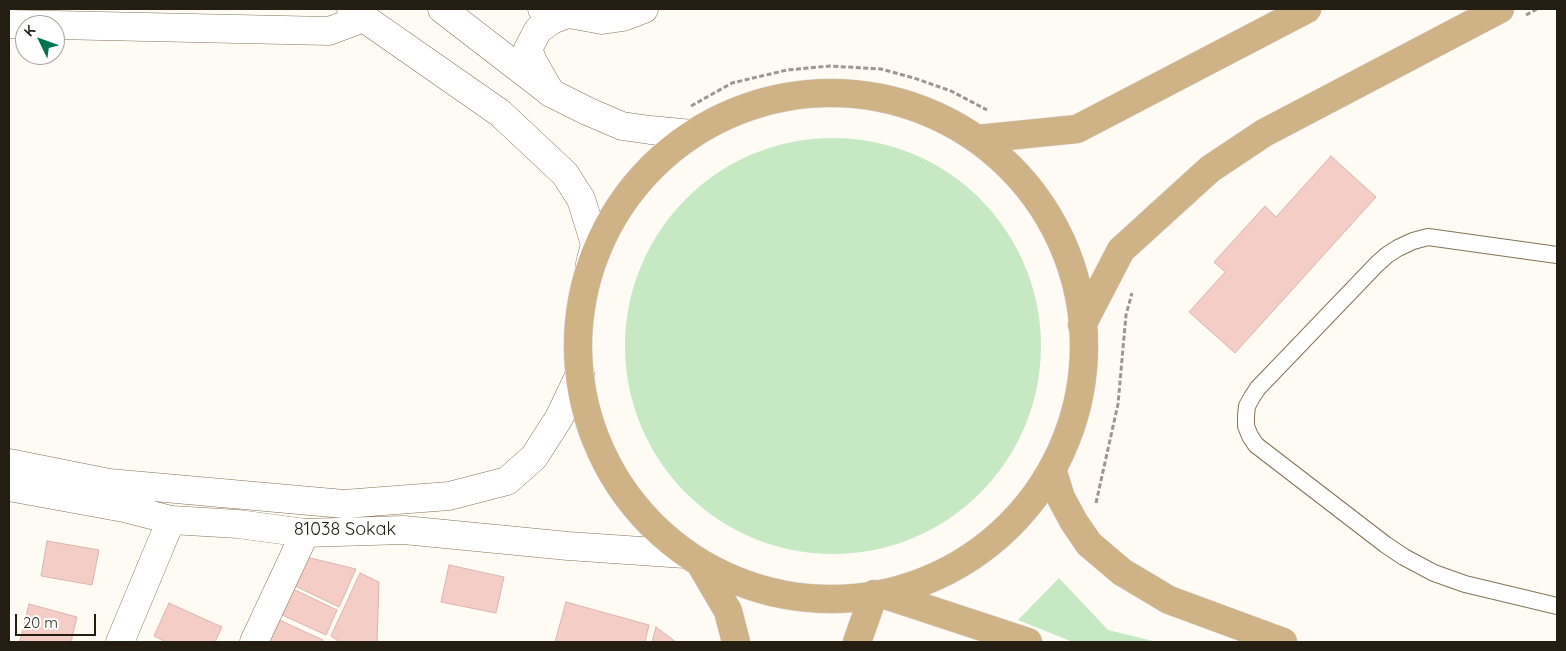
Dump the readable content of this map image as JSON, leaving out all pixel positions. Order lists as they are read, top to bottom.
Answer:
{
  "streets": {
    "street": ["81038 Sokak"]
  },
  "scale_bar": "20 m",
  "north": "top left"
}
